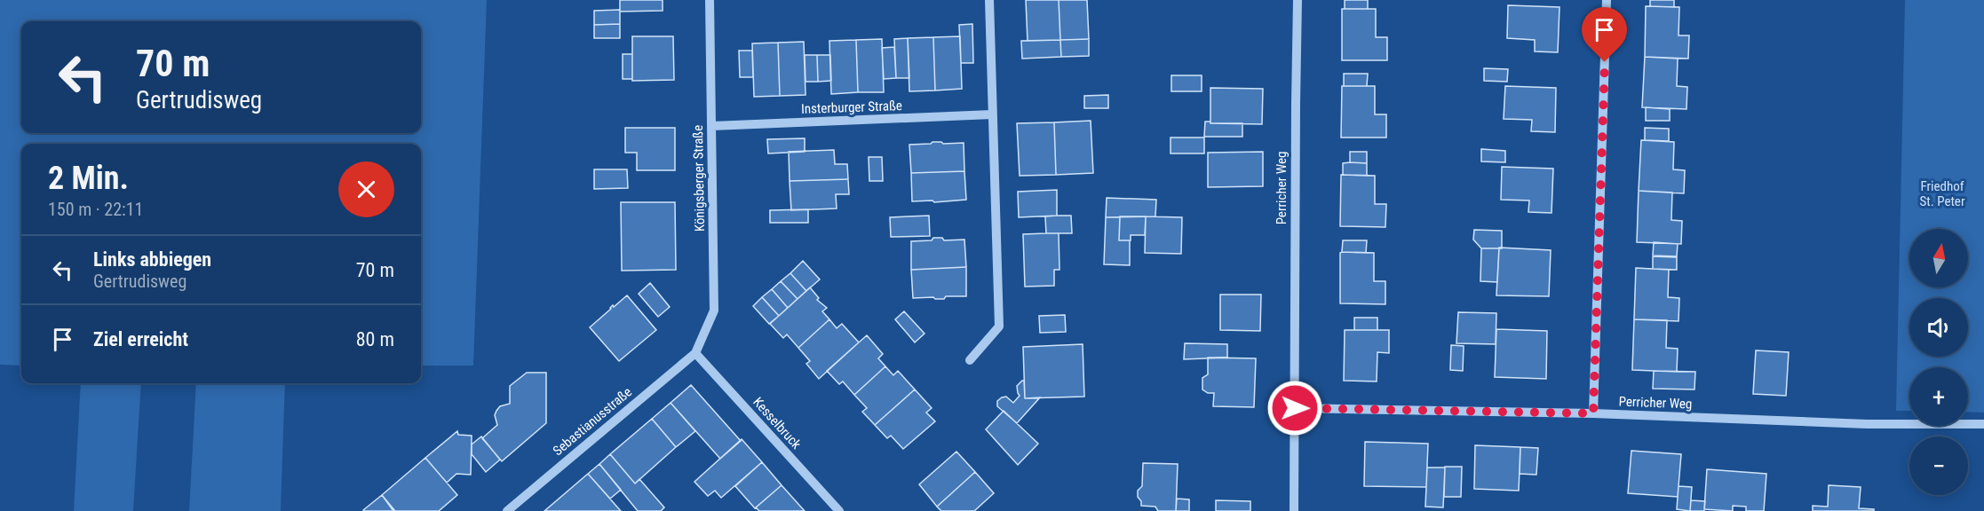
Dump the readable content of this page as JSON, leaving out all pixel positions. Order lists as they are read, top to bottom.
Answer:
{
  "streets": {
    "street": [
      "Insterburger Straße",
      "Königsberger Straße",
      "Perricher Weg",
      "Sebastianusstraße",
      "Kesselbruck"
    ]
  },
  "crossings": [
    ["Insterburger Straße", "Königsberger Straße"],
    ["Königsberger Straße", "Sebastianusstraße"],
    ["Königsberger Straße", "Kesselbruck"],
    ["Sebastianusstraße", "Kesselbruck"]
  ],
  "parks": ["Friedhof St. Peter"],
  "north": "top",
  "page": {
    "turn": ["70 m", "Gertrudisweg"],
    "heading": ["2 Min.", "150 m · 22:11"],
    "map_buttons": ["+", "−"],
    "list": [
      {
        "name": "Links abbiegen",
        "note": "Gertrudisweg",
        "value": "70 m"
      },
      {
        "name": "Ziel erreicht",
        "value": "80 m"
      }
    ]
  }
}
